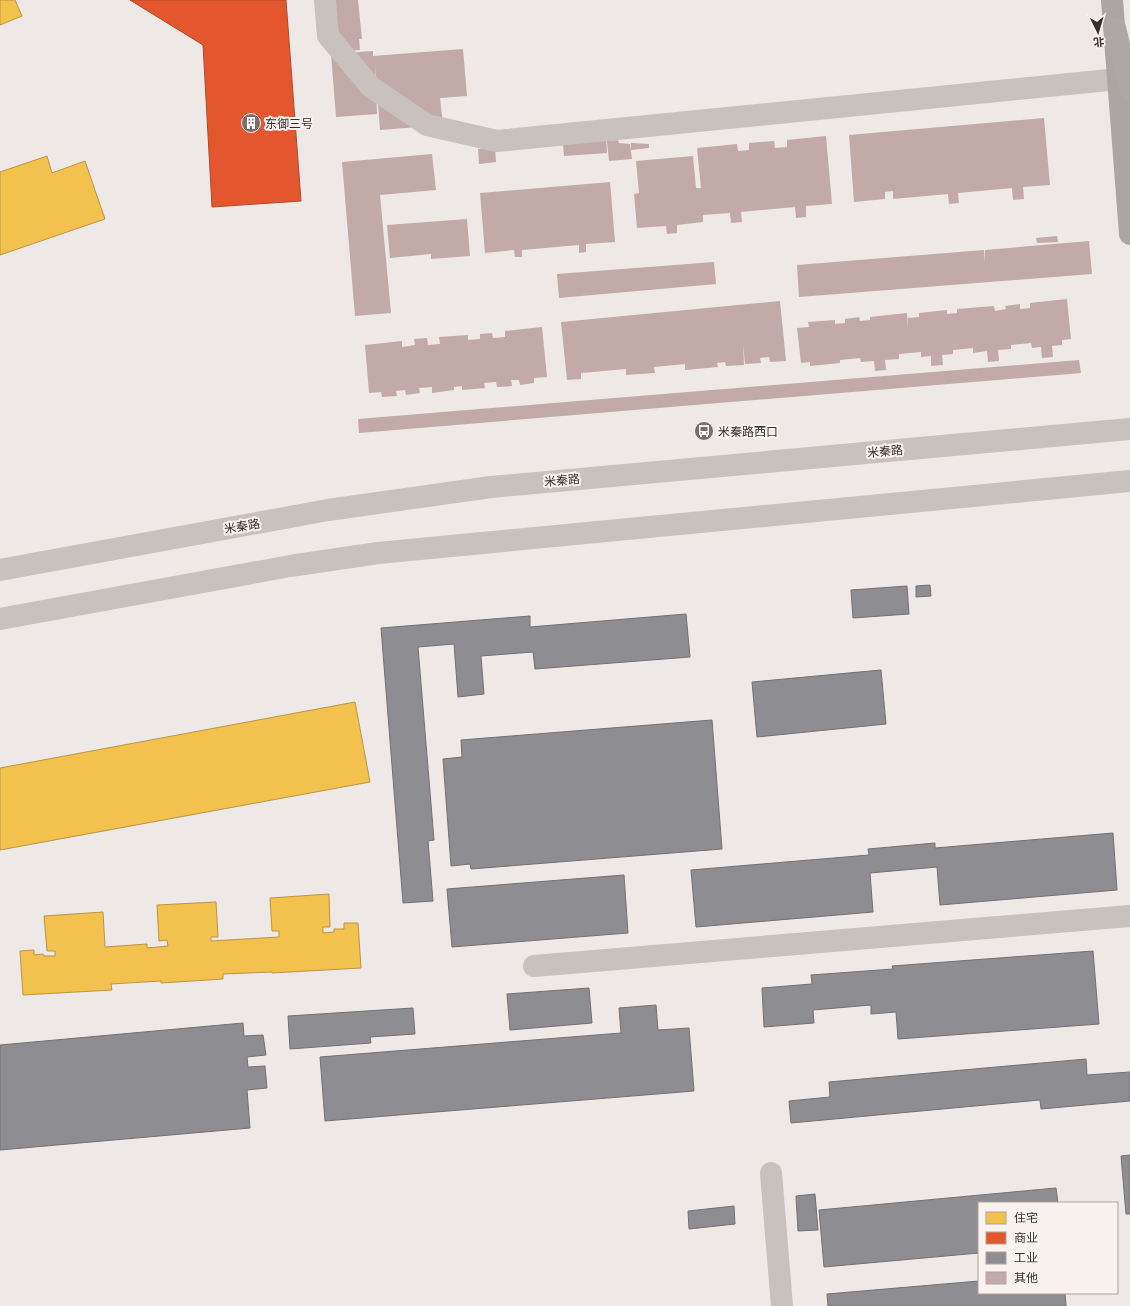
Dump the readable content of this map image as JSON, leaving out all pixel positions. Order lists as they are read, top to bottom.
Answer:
{
  "streets": {
    "street": ["米秦路"]
  },
  "places": {
    "building": ["东御三号"],
    "bus stop": ["米秦路西口"]
  },
  "legend": [
    "住宅",
    "商业",
    "工业",
    "其他"
  ],
  "north": "bottom"
}
